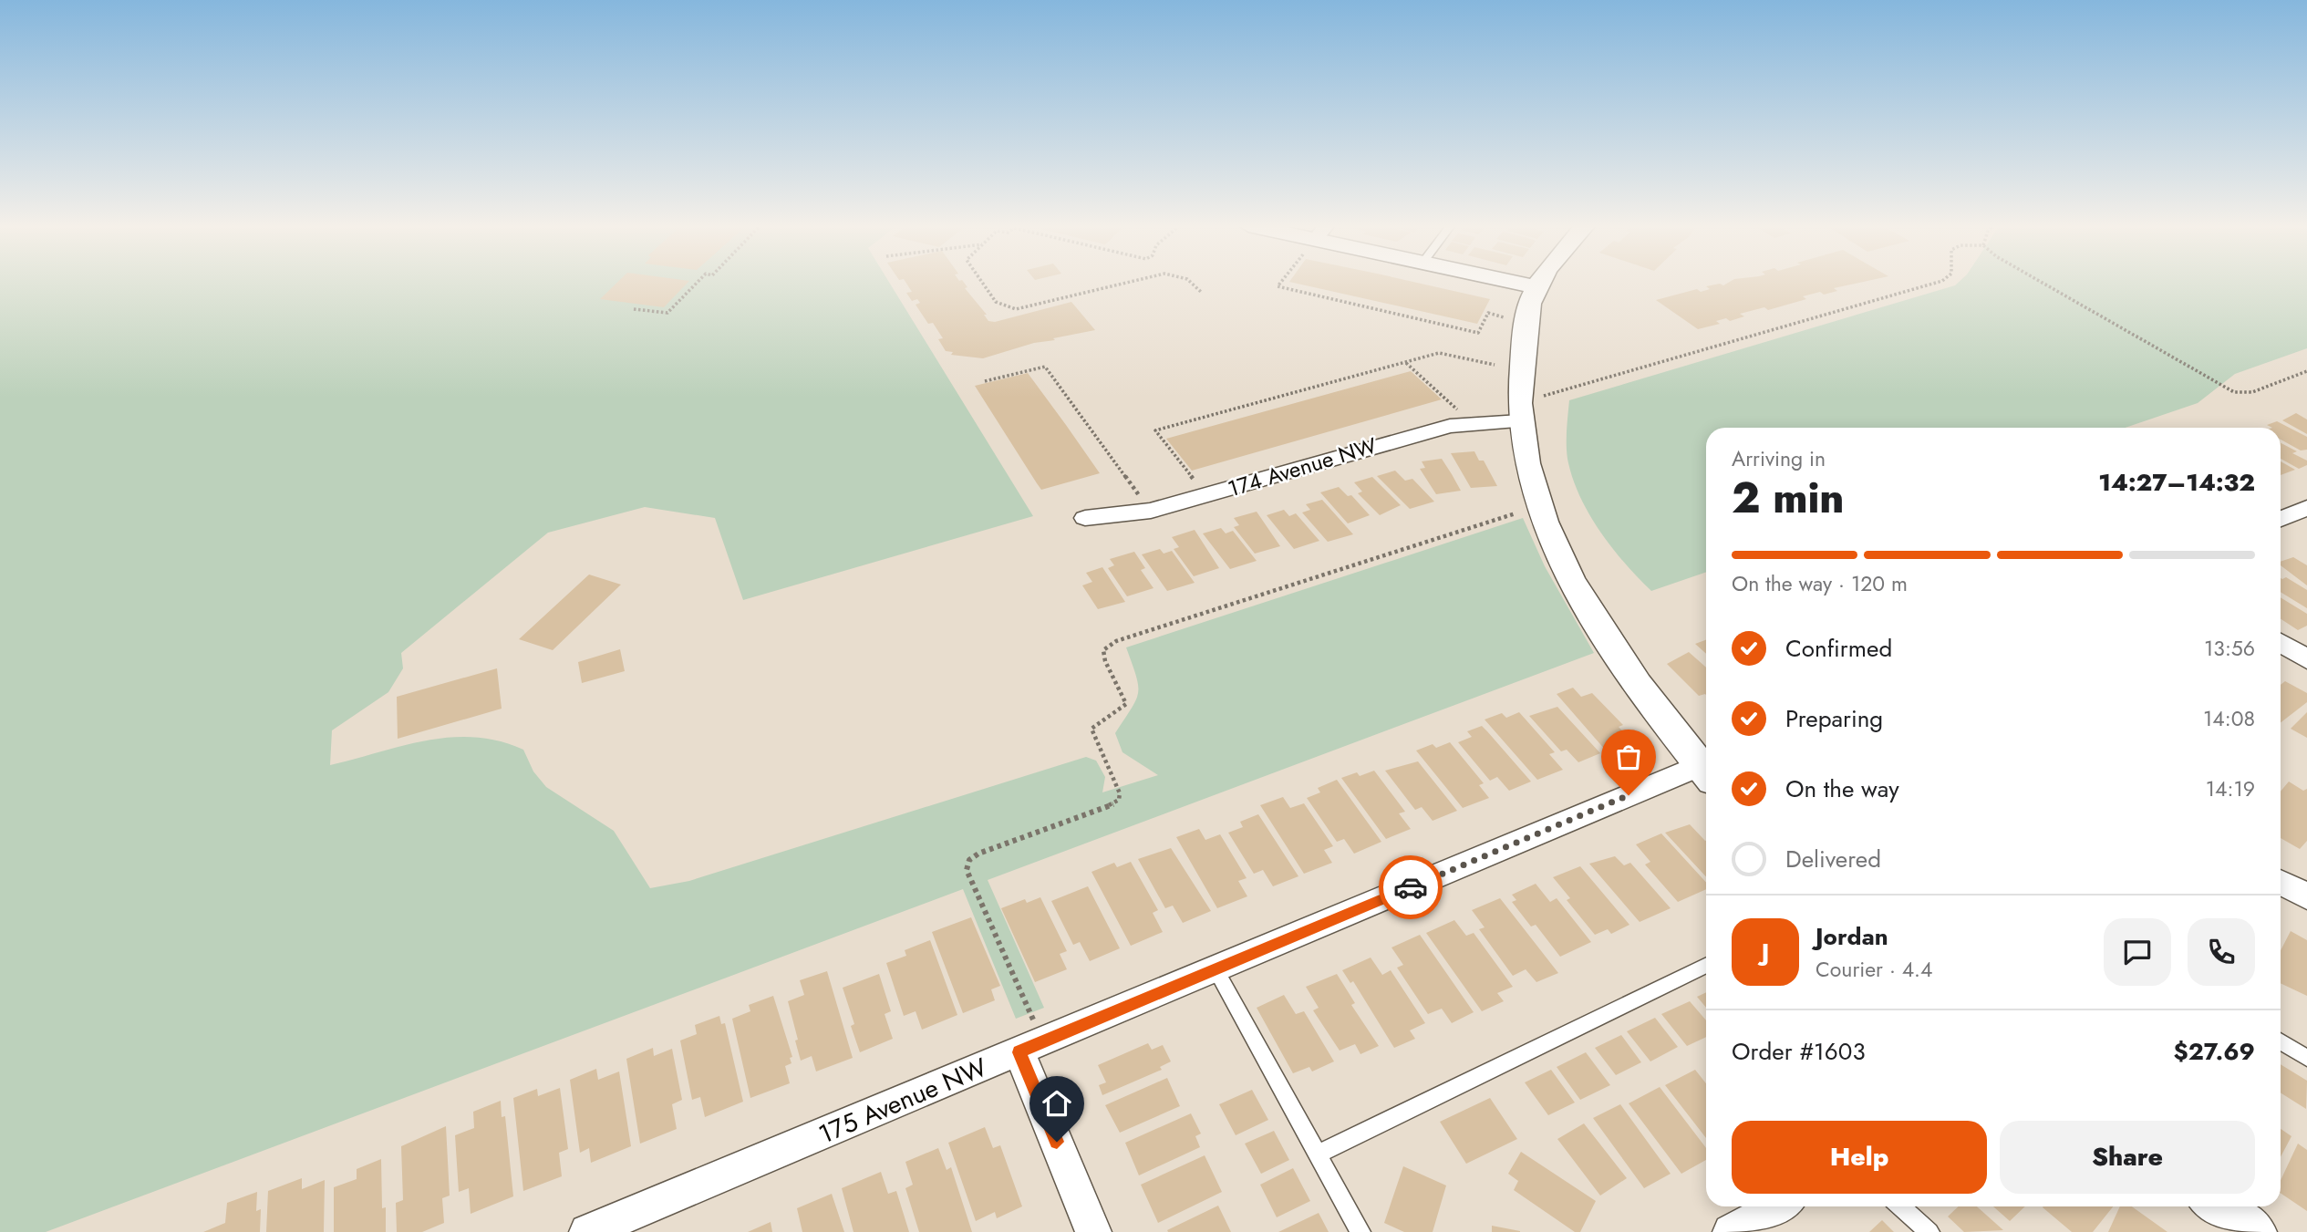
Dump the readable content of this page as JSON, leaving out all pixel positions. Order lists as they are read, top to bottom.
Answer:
{
  "streets": {
    "street": ["174 Avenue NW", "175 Avenue NW"]
  },
  "page": {
    "heading": ["2 min", "Arriving in", "14:27–14:32"],
    "panel": [
      "Jordan",
      "Courier · 4.4",
      "Order #1603",
      "$27.69"
    ],
    "bar": "On the way · 120 m",
    "list": [
      ["Confirmed", "13:56"],
      ["Preparing", "14:08"],
      ["On the way", "14:19"],
      "Delivered"
    ],
    "round": "J",
    "buttons": ["Help", "Share"]
  }
}
